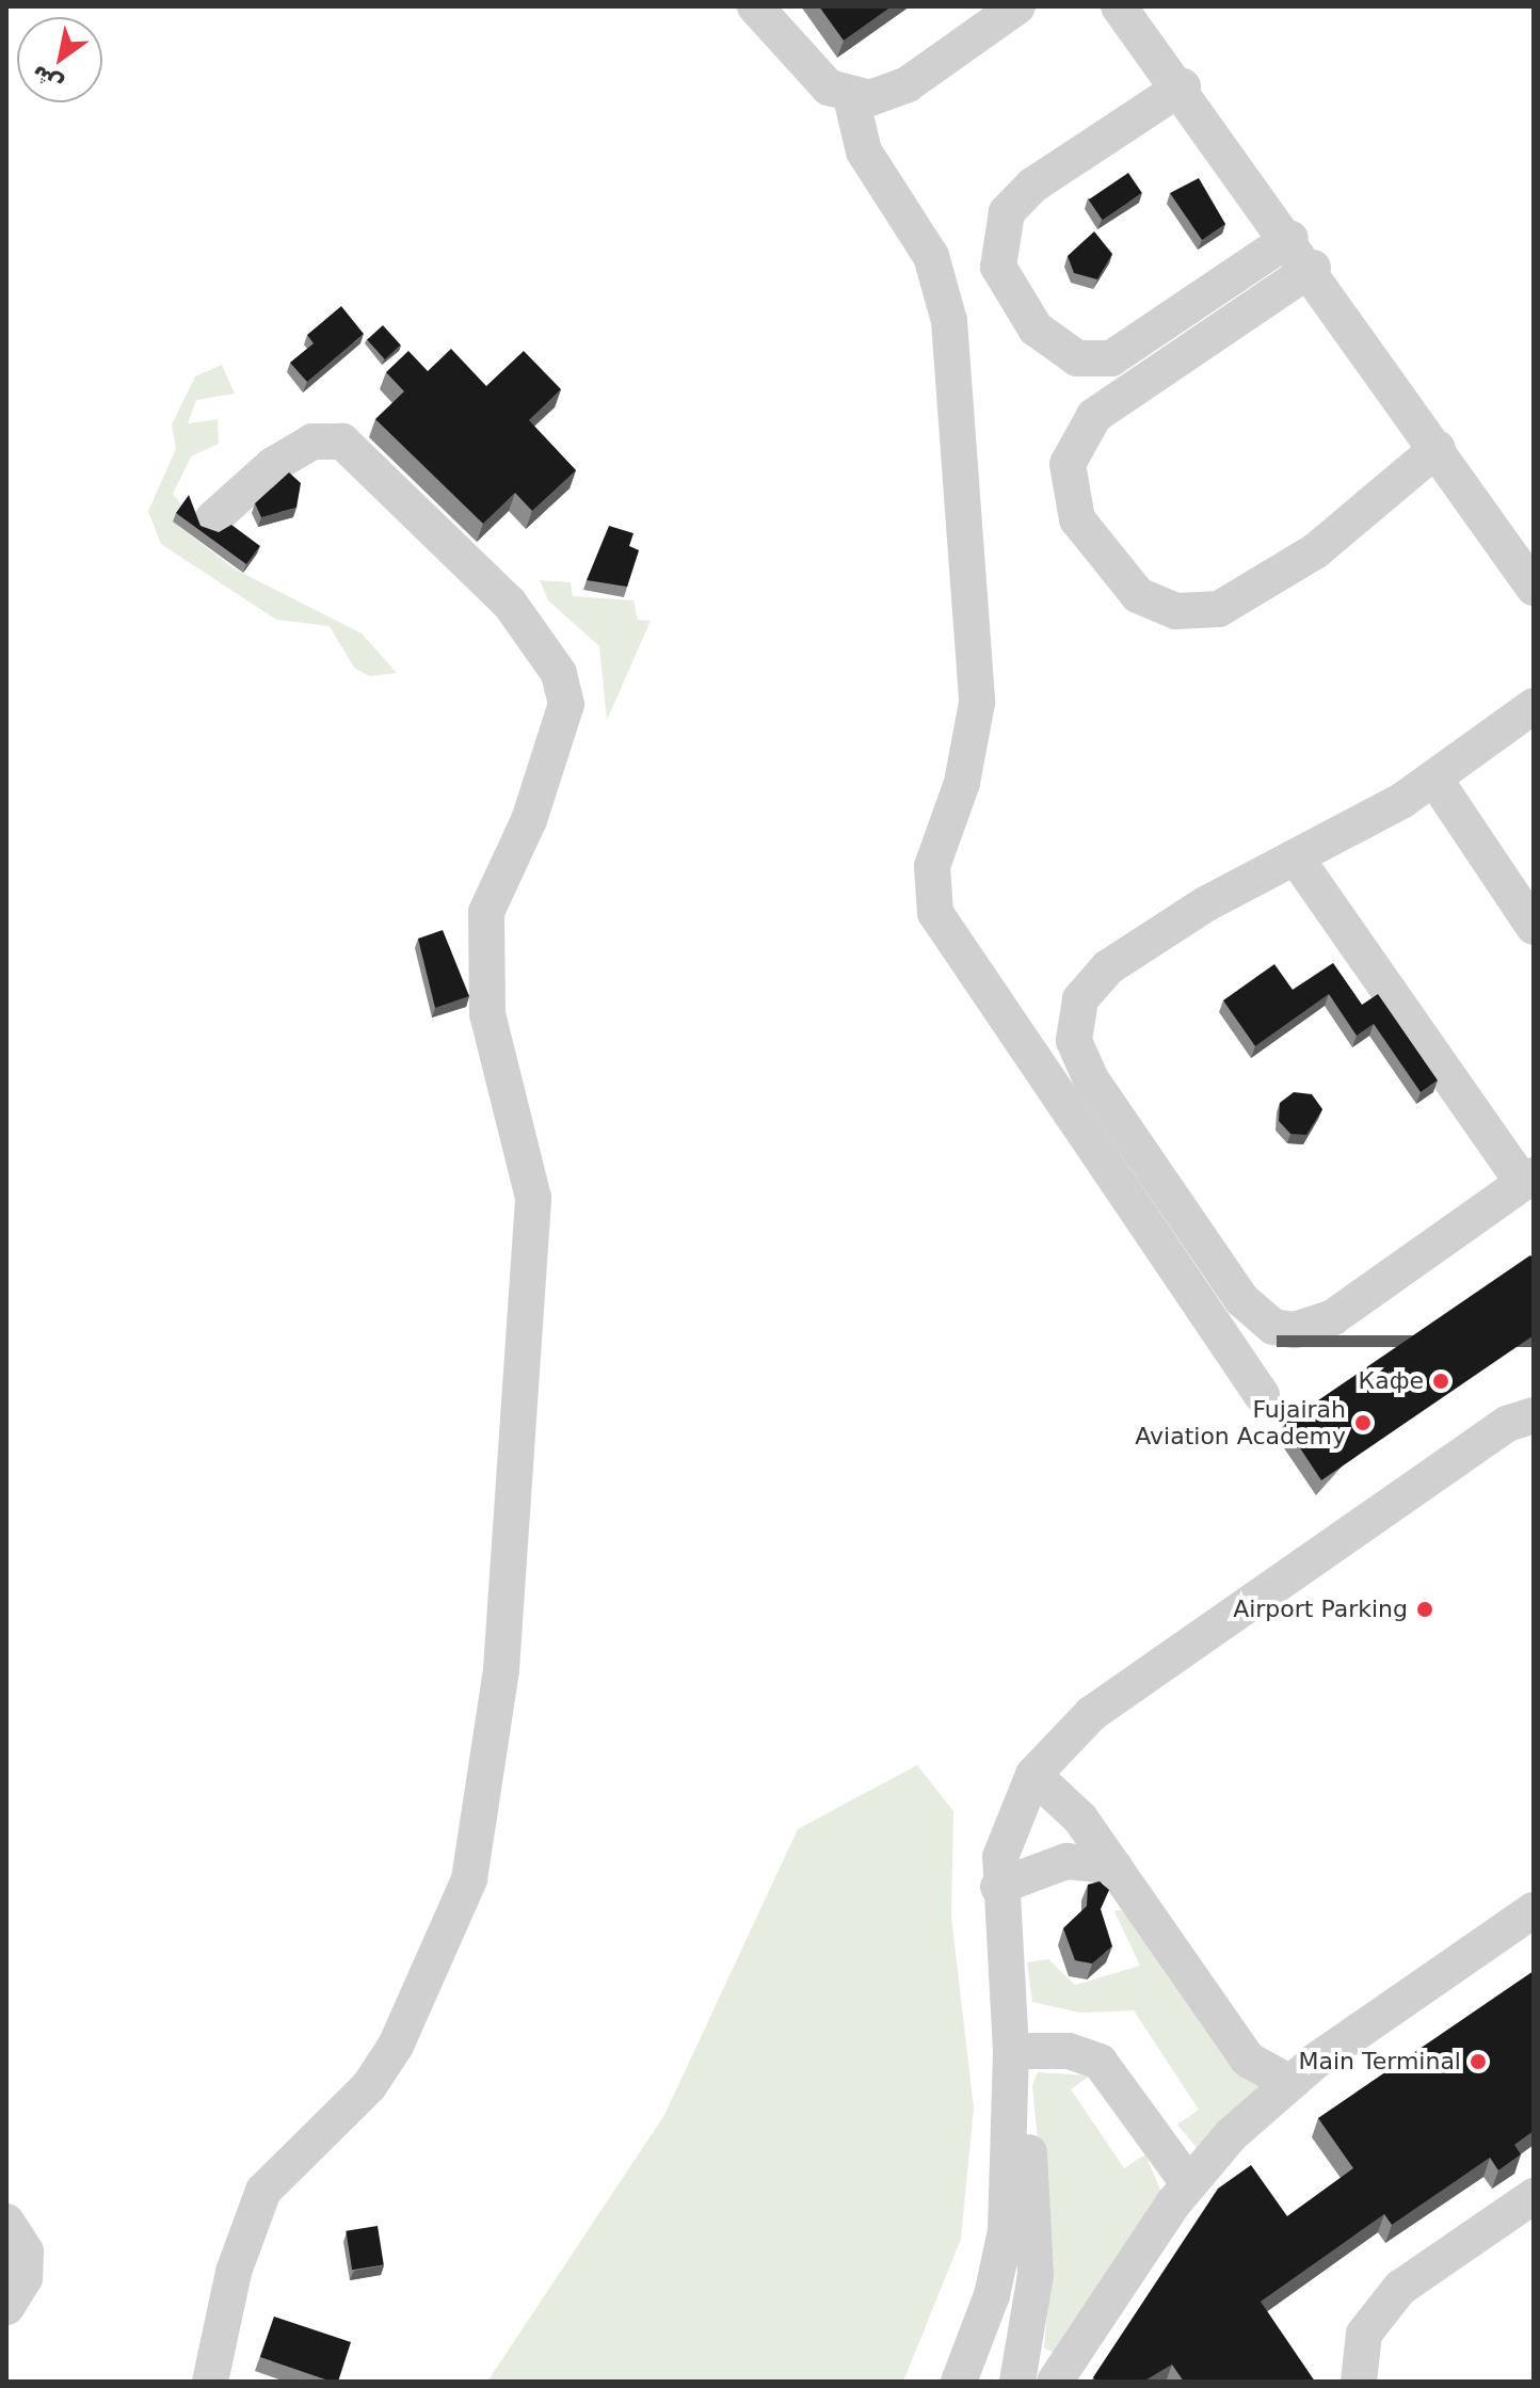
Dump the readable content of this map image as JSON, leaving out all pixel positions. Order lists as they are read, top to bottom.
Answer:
{
  "places": [
    "Кафе",
    "Fujairah Aviation Academy",
    "Airport Parking",
    "Main Terminal"
  ],
  "north": "bottom left"
}
